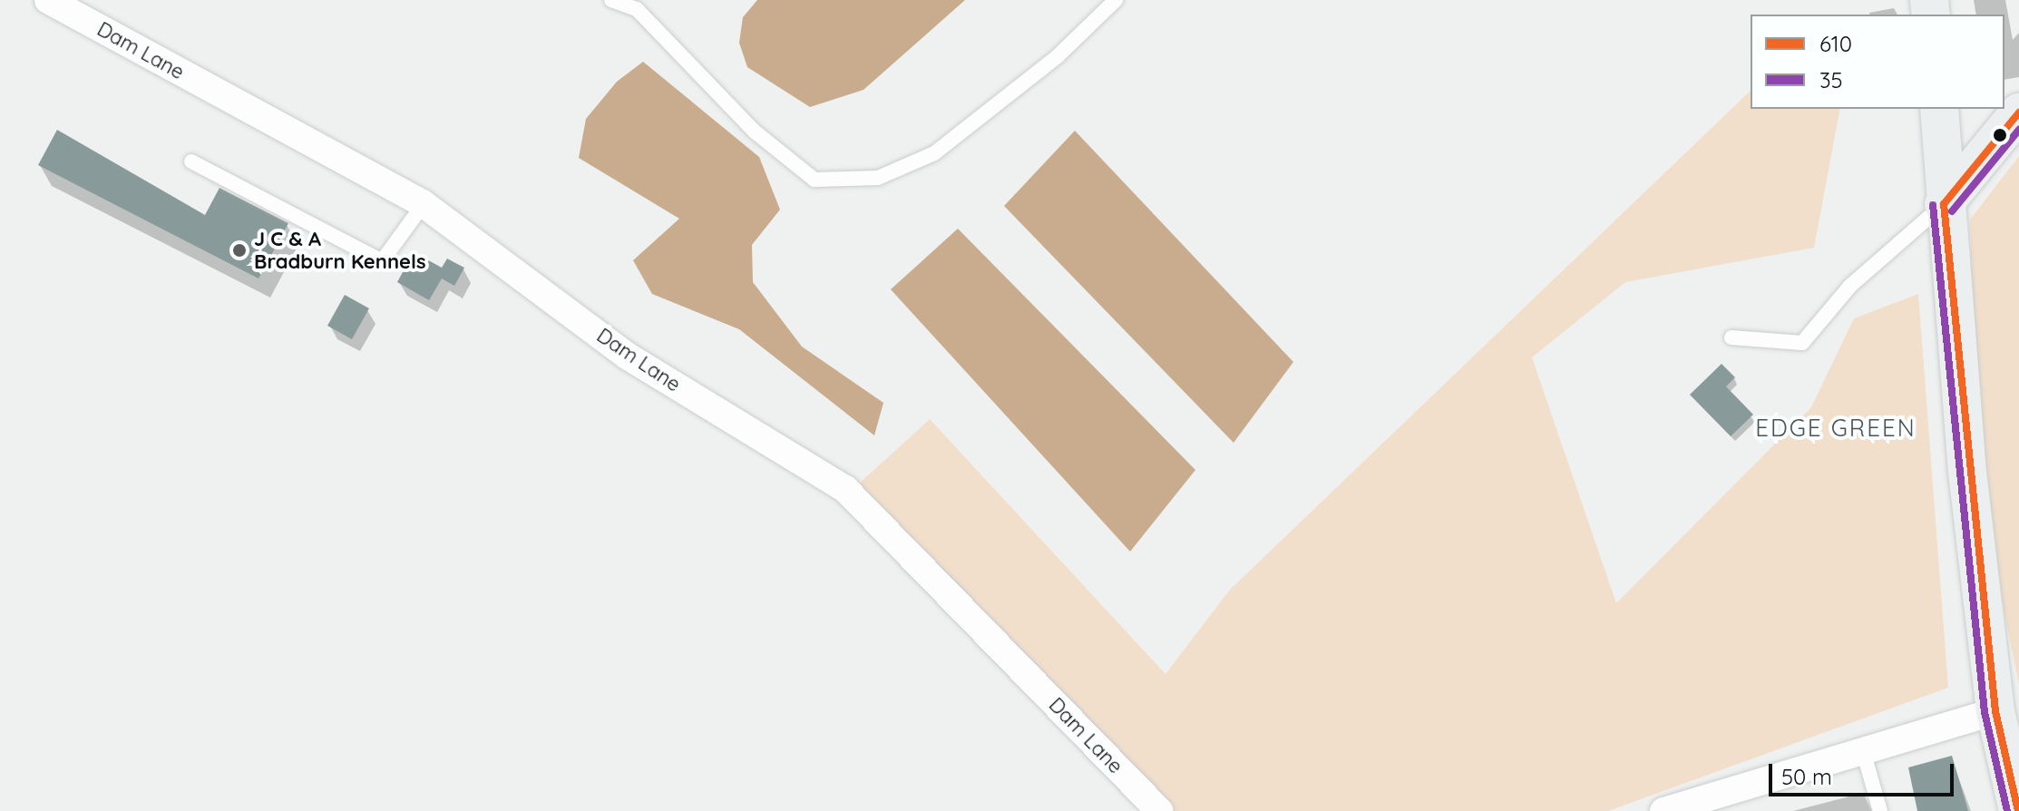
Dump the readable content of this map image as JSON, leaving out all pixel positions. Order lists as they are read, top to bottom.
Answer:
{
  "streets": {
    "street": ["Dam Lane"]
  },
  "districts": ["EDGE GREEN"],
  "places": ["J C & A Bradburn Kennels"],
  "lines": ["transit line 610", "transit line 35"],
  "legend": ["610", "35"],
  "scale_bar": "50 m"
}
